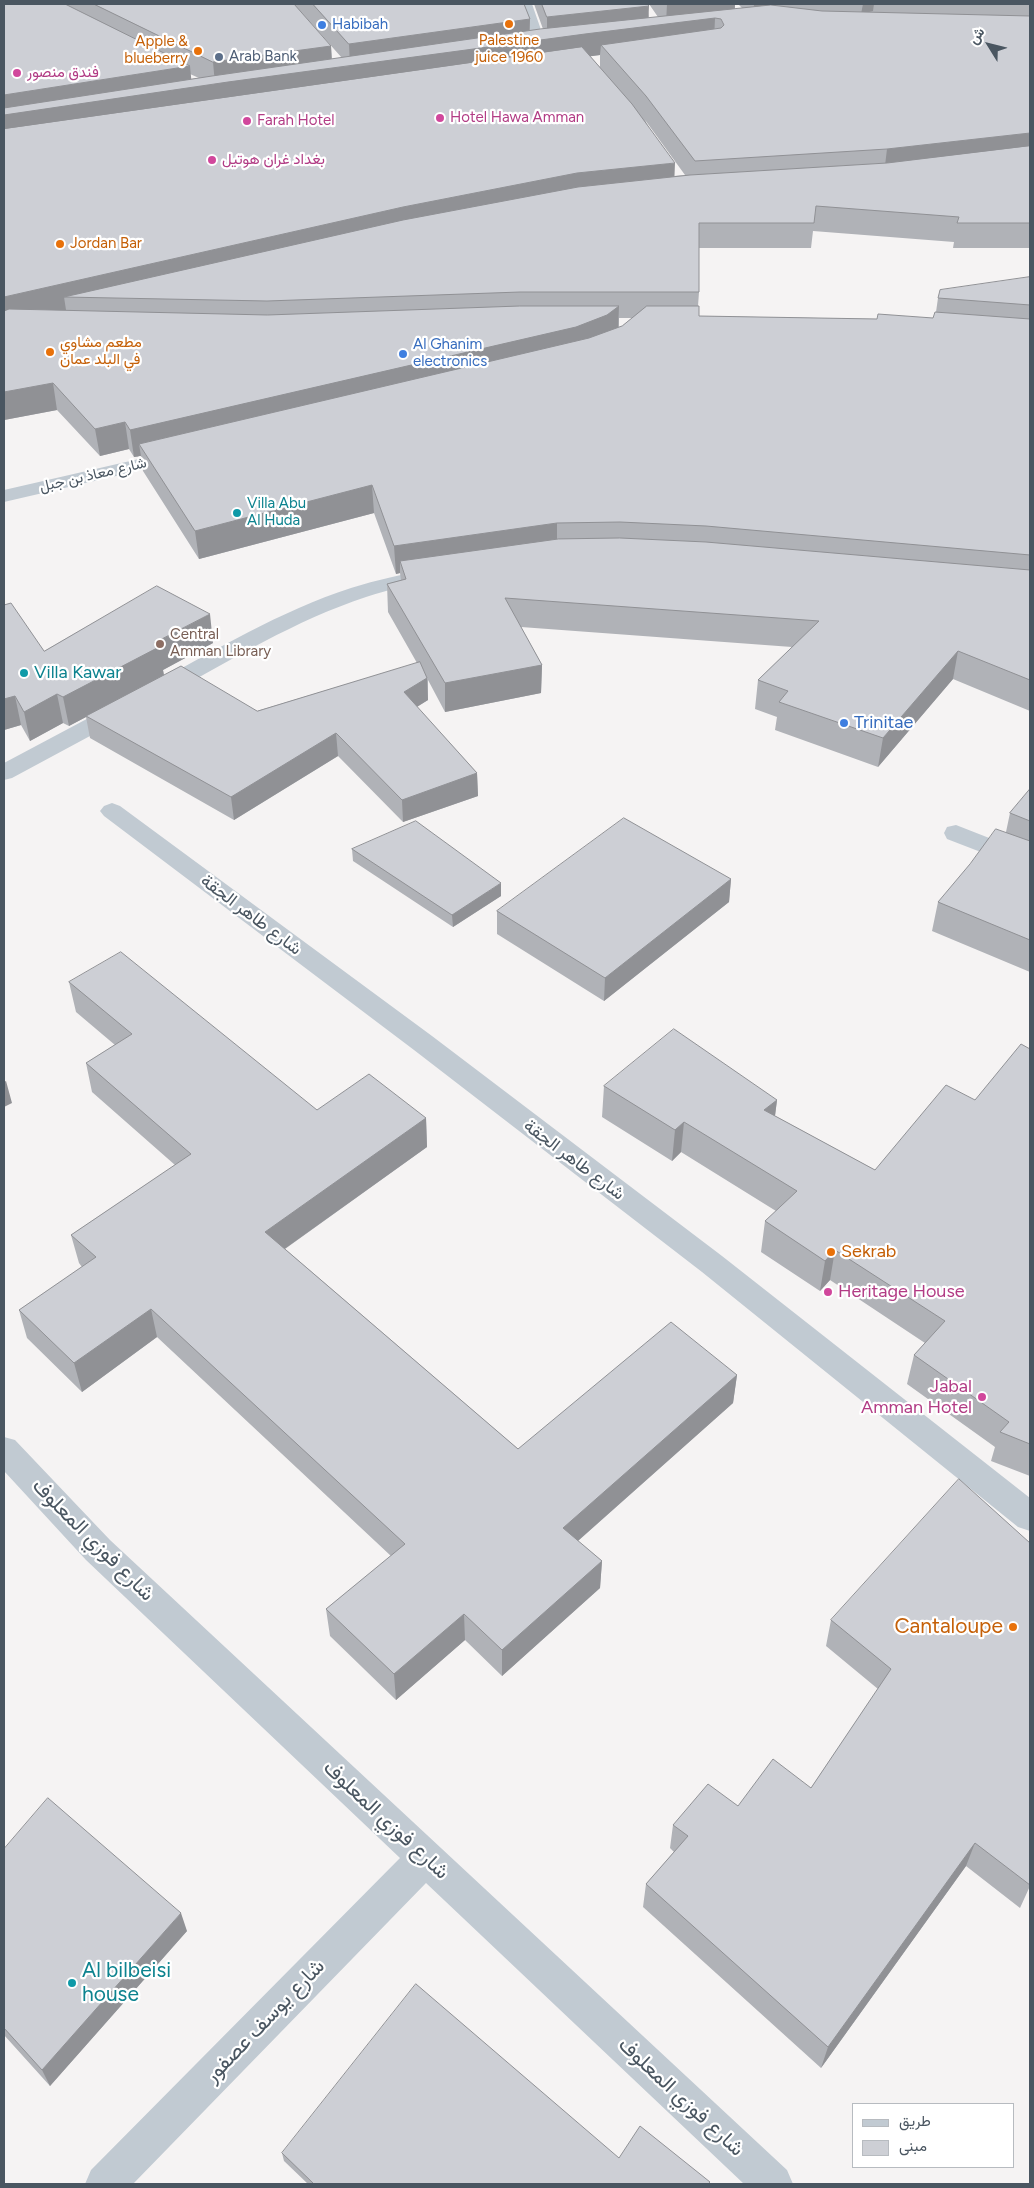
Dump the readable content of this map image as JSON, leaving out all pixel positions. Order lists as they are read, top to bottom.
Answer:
{
  "streets": {
    "street": [
      "شارع معاذ بن جبل",
      "شارع طاهر الجقة",
      "شارع فوزي المعلوف",
      "شارع يوسف عصفور"
    ]
  },
  "crossings": [
    ["شارع فوزي المعلوف", "شارع يوسف عصفور"]
  ],
  "places": [
    "Palestine juice 1960",
    "Habibah",
    "Apple & blueberry",
    "Arab Bank",
    "فندق منصور",
    "Hotel Hawa Amman",
    "Farah Hotel",
    "بغداد غران هوتيل",
    "Jordan Bar",
    "مطعم مشاوي في البلد عمان",
    "Al Ghanim electronics",
    "Villa Abu Al Huda",
    "Central Amman Library",
    "Villa Kawar",
    "Trinitae",
    "Sekrab",
    "Heritage House",
    "Jabal Amman Hotel",
    "Cantaloupe",
    "Al bilbeisi house"
  ],
  "legend": ["طريق", "مبنى"],
  "north": "top left"
}
